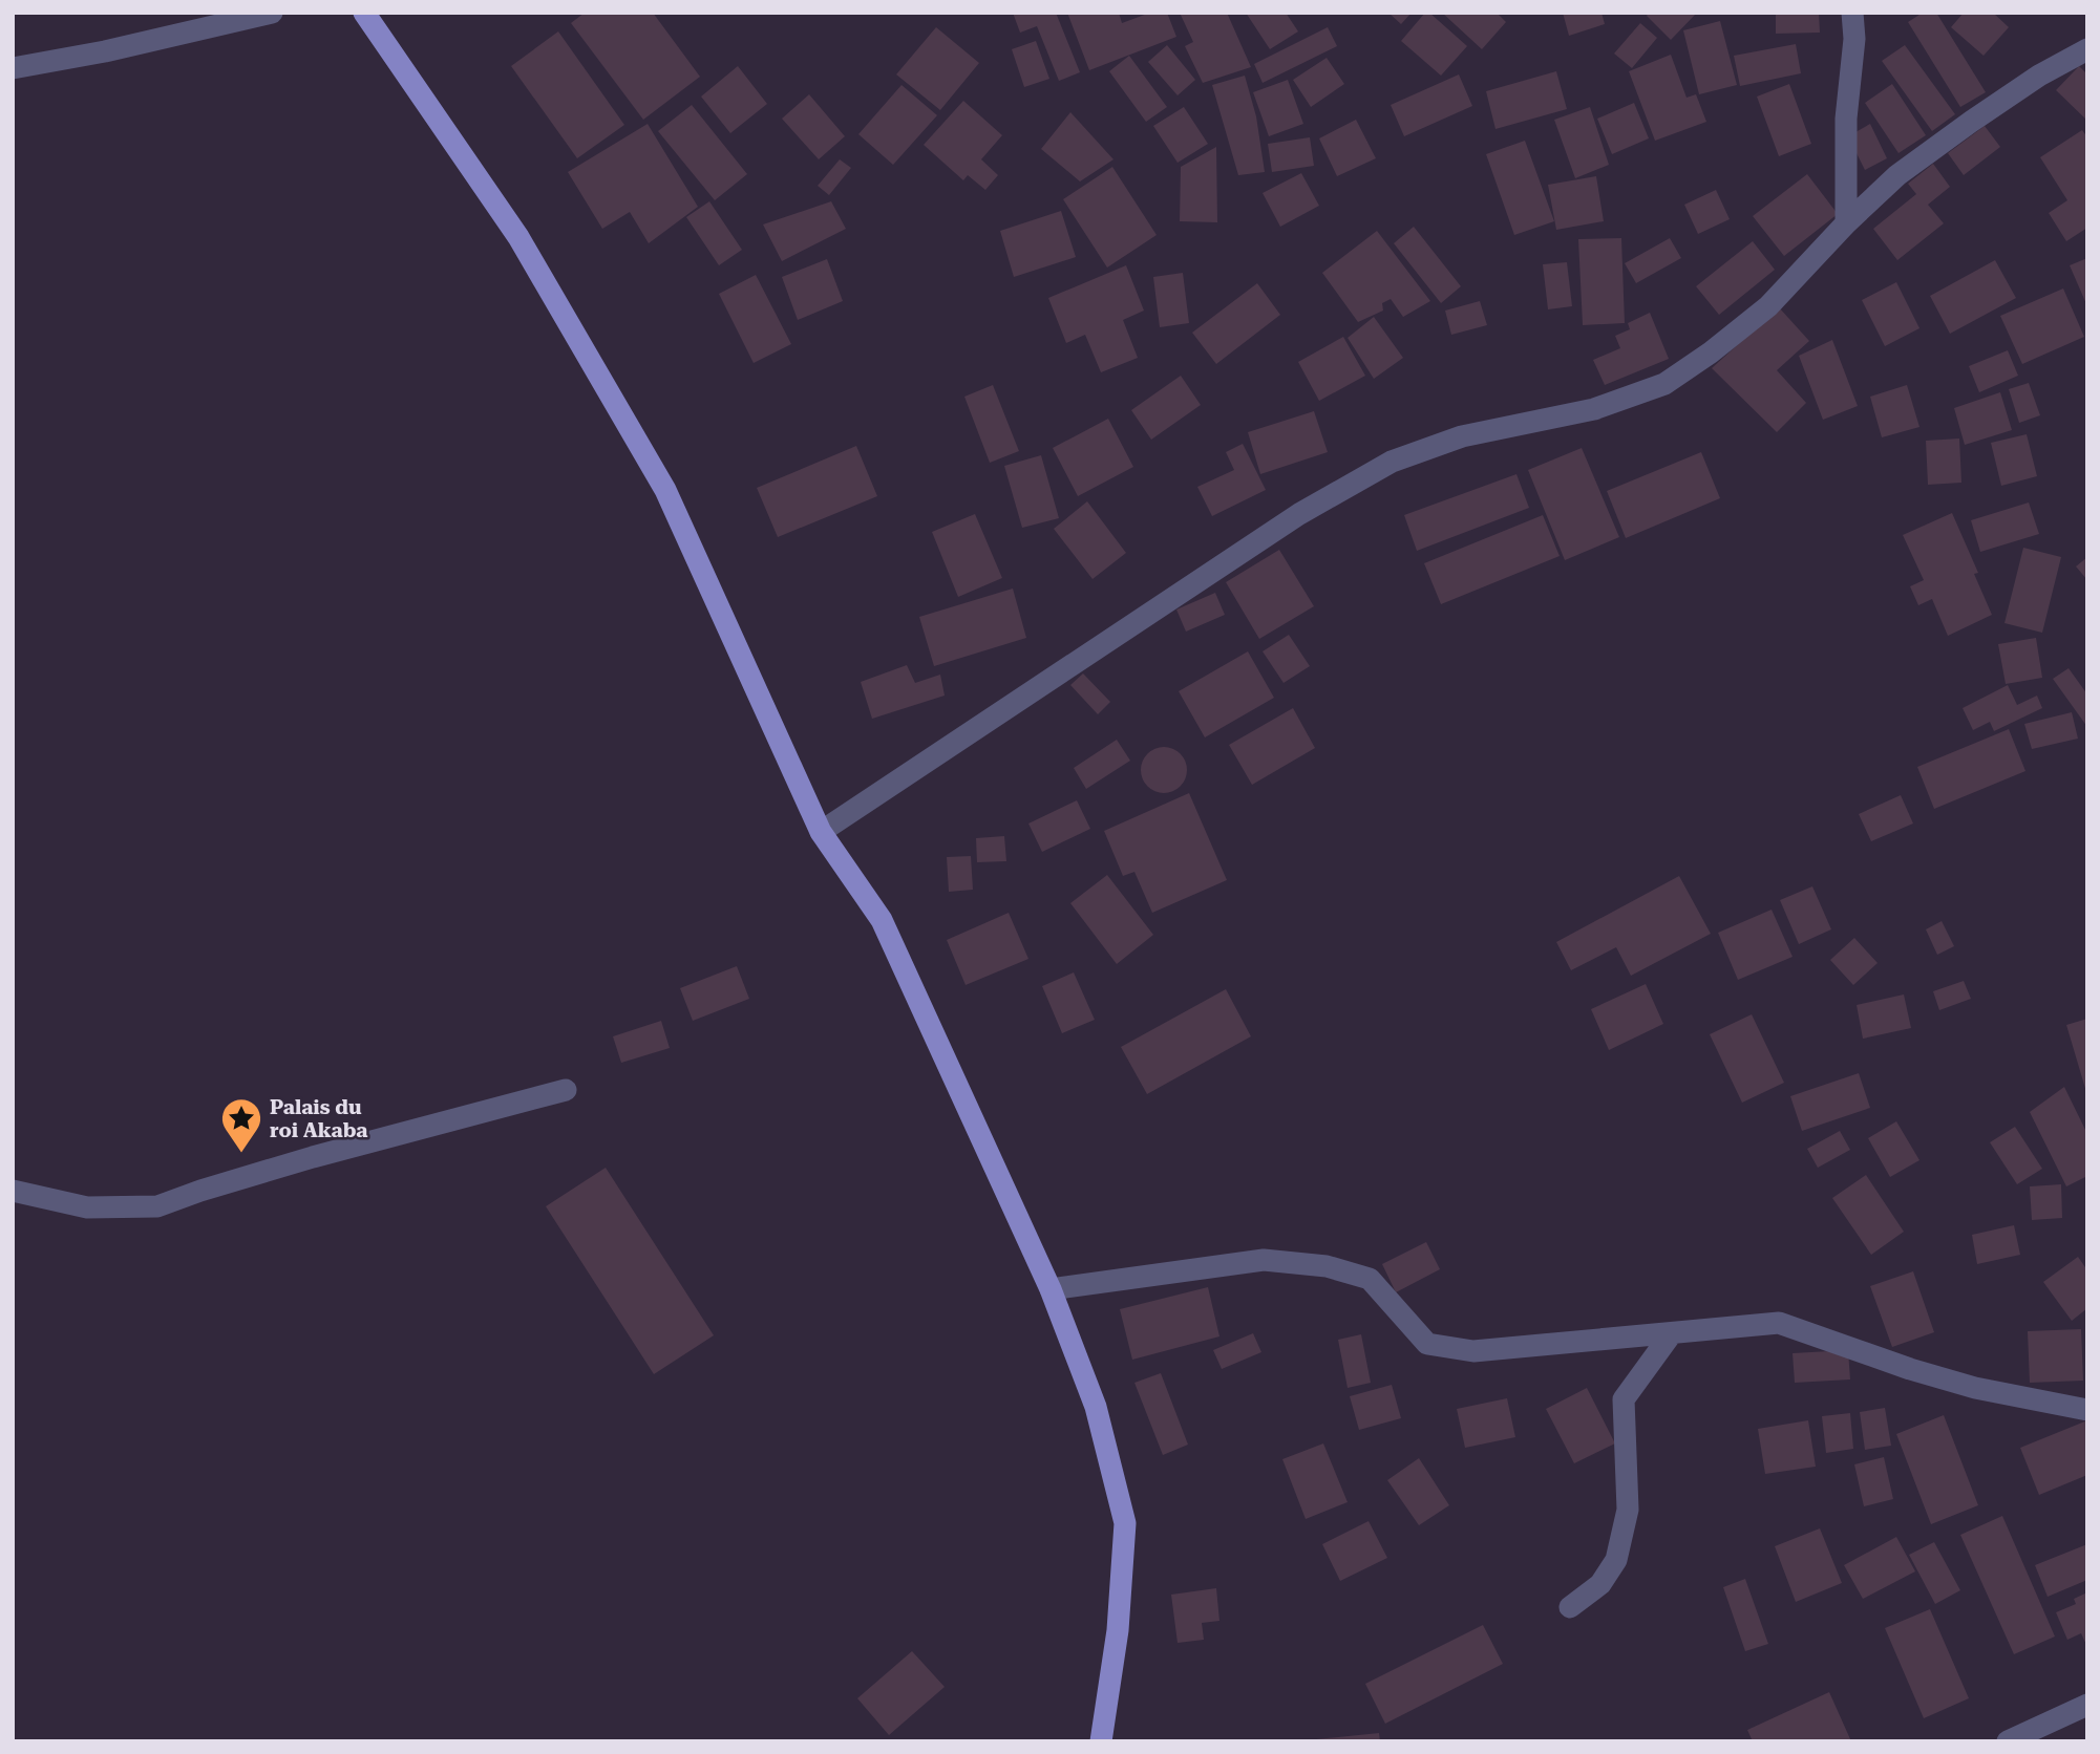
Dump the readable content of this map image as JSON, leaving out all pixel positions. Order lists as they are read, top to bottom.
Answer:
{
  "places": {
    "place": ["Palais du roi Akaba"]
  }
}
